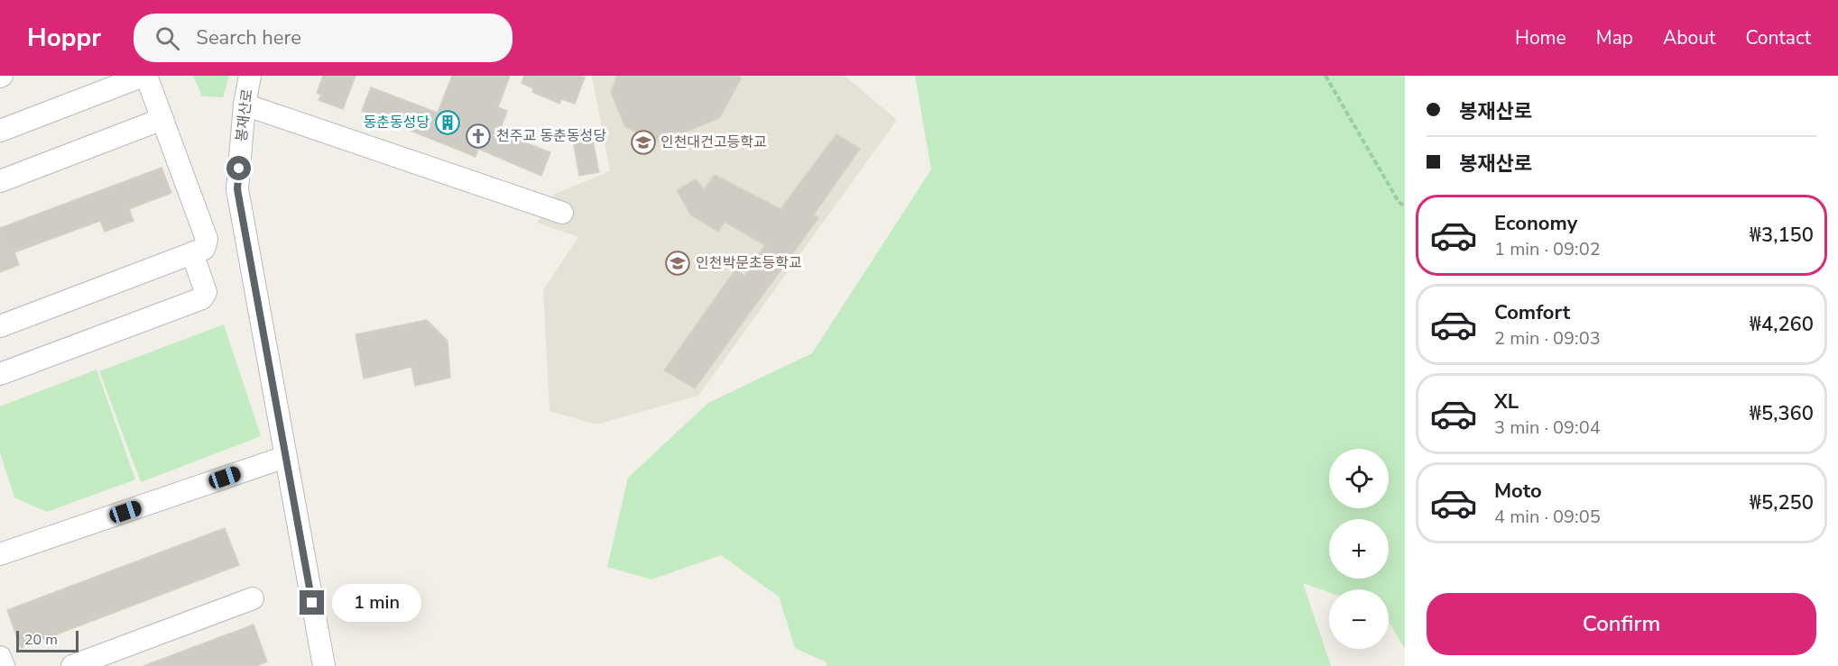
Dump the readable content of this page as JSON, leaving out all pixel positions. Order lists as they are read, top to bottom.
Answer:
{
  "streets": {
    "street": ["봉재산로"]
  },
  "places": {
    "building": ["동춘동성당"],
    "church": ["천주교 동춘동성당"],
    "school or university": ["인천대건고등학교", "인천박문초등학교"]
  },
  "scale_bar": "20 m",
  "page": {
    "header": "Hoppr",
    "search": "Search here",
    "nav": [
      "Home",
      "Map",
      "About",
      "Contact"
    ],
    "banner": ["봉재산로", "봉재산로"],
    "list": [
      {
        "name": "Economy",
        "note": "1 min · 09:02",
        "value": "₩3,150"
      },
      {
        "name": "Comfort",
        "note": "2 min · 09:03",
        "value": "₩4,260"
      },
      {
        "name": "XL",
        "note": "3 min · 09:04",
        "value": "₩5,360"
      },
      {
        "name": "Moto",
        "note": "4 min · 09:05",
        "value": "₩5,250"
      }
    ],
    "map_buttons": ["+", "−"],
    "buttons": "Confirm",
    "bubble": "1 min",
    "scale": "20 m"
  }
}
